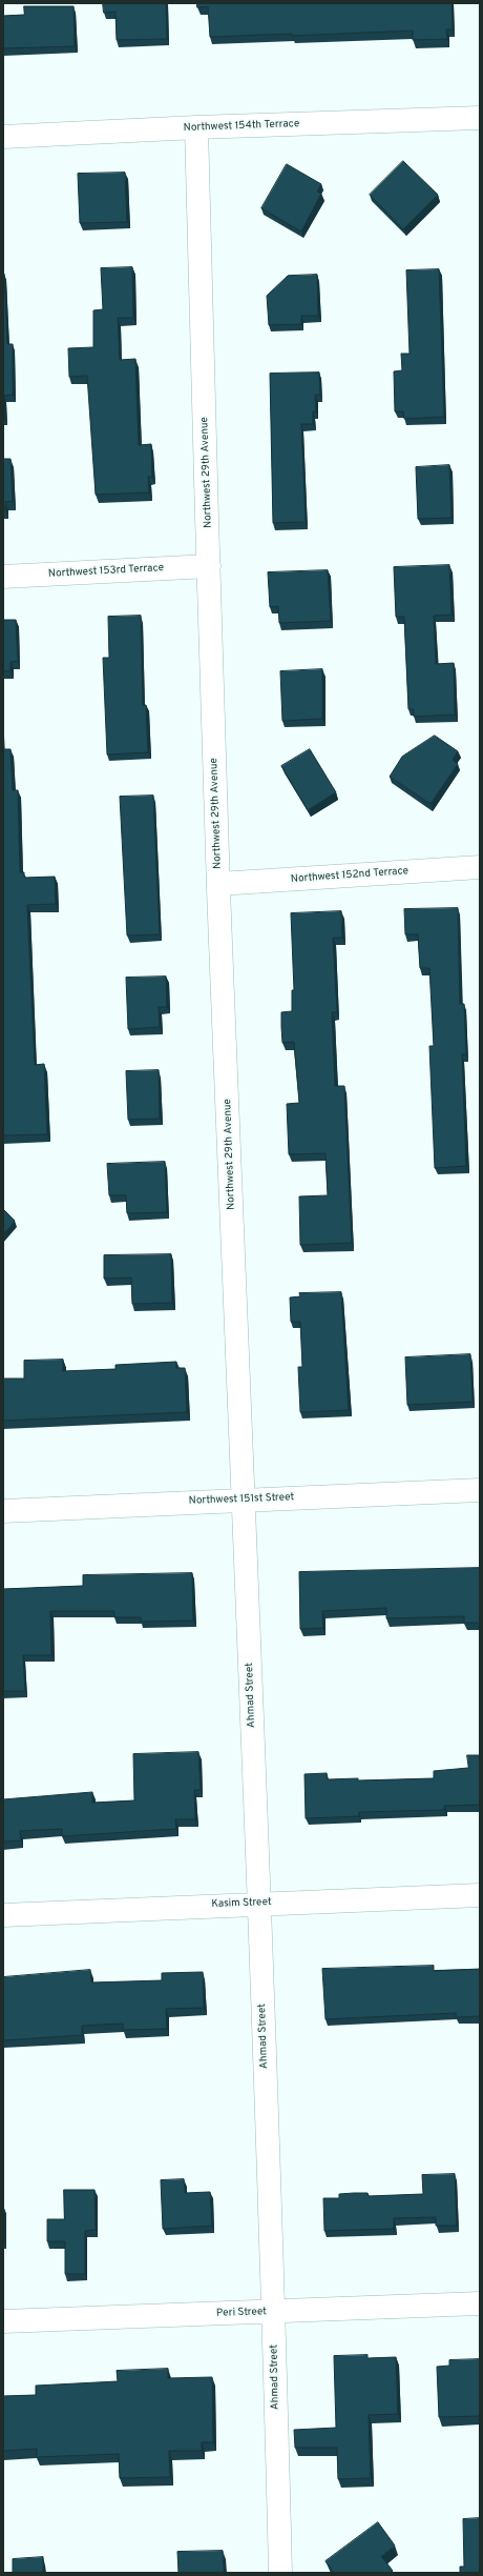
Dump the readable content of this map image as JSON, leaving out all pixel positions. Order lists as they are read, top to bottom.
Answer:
{
  "streets": {
    "street": [
      "Northwest 154th Terrace",
      "Northwest 29th Avenue",
      "Northwest 153rd Terrace",
      "Northwest 152nd Terrace",
      "Northwest 151st Street",
      "Ahmad Street",
      "Kasim Street",
      "Peri Street"
    ]
  },
  "crossings": [
    ["Northwest 154th Terrace", "Northwest 29th Avenue"],
    ["Northwest 29th Avenue", "Northwest 153rd Terrace"],
    ["Northwest 29th Avenue", "Northwest 152nd Terrace"],
    ["Northwest 29th Avenue", "Northwest 151st Street"],
    ["Northwest 29th Avenue", "Ahmad Street"],
    ["Northwest 151st Street", "Ahmad Street"],
    ["Ahmad Street", "Kasim Street"],
    ["Ahmad Street", "Peri Street"]
  ]
}
